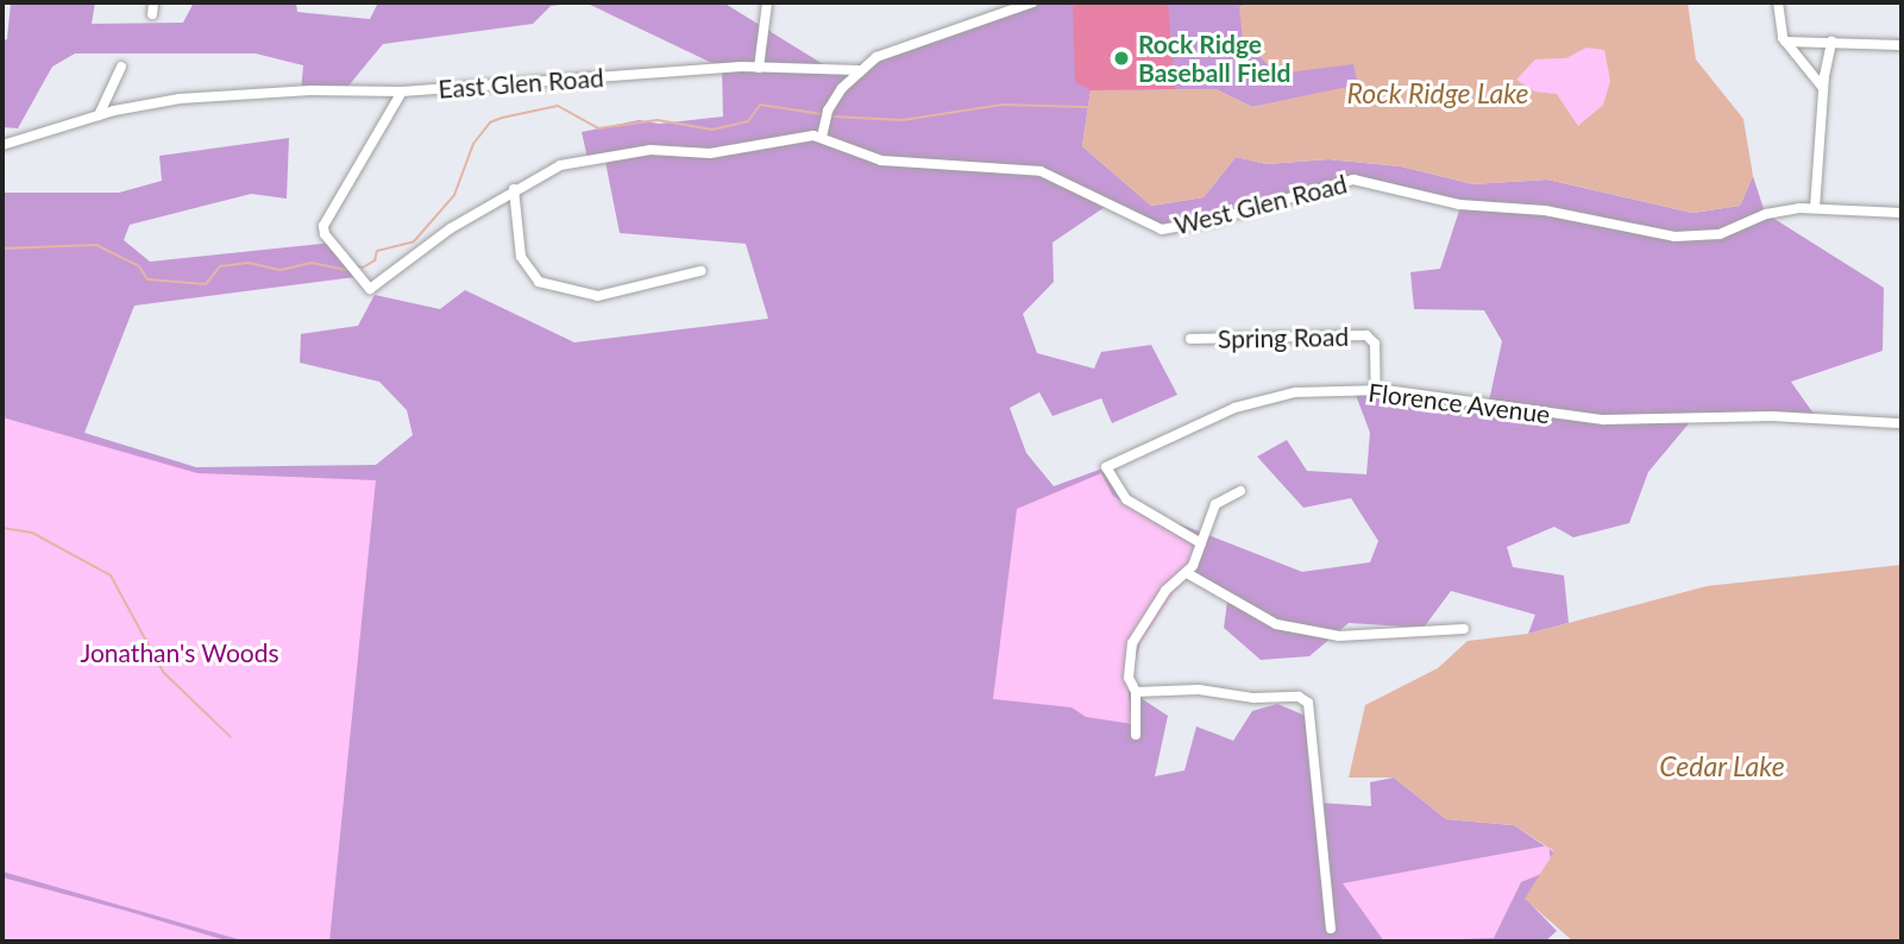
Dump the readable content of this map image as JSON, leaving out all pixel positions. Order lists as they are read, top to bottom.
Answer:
{
  "streets": {
    "street": [
      "East Glen Road",
      "West Glen Road",
      "Spring Road",
      "Florence Avenue"
    ]
  },
  "crossings": [
    ["Spring Road", "Florence Avenue"]
  ],
  "water": ["Rock Ridge Lake", "Cedar Lake"],
  "parks": ["Jonathan's Woods"],
  "places": ["Rock Ridge Baseball Field"]
}
